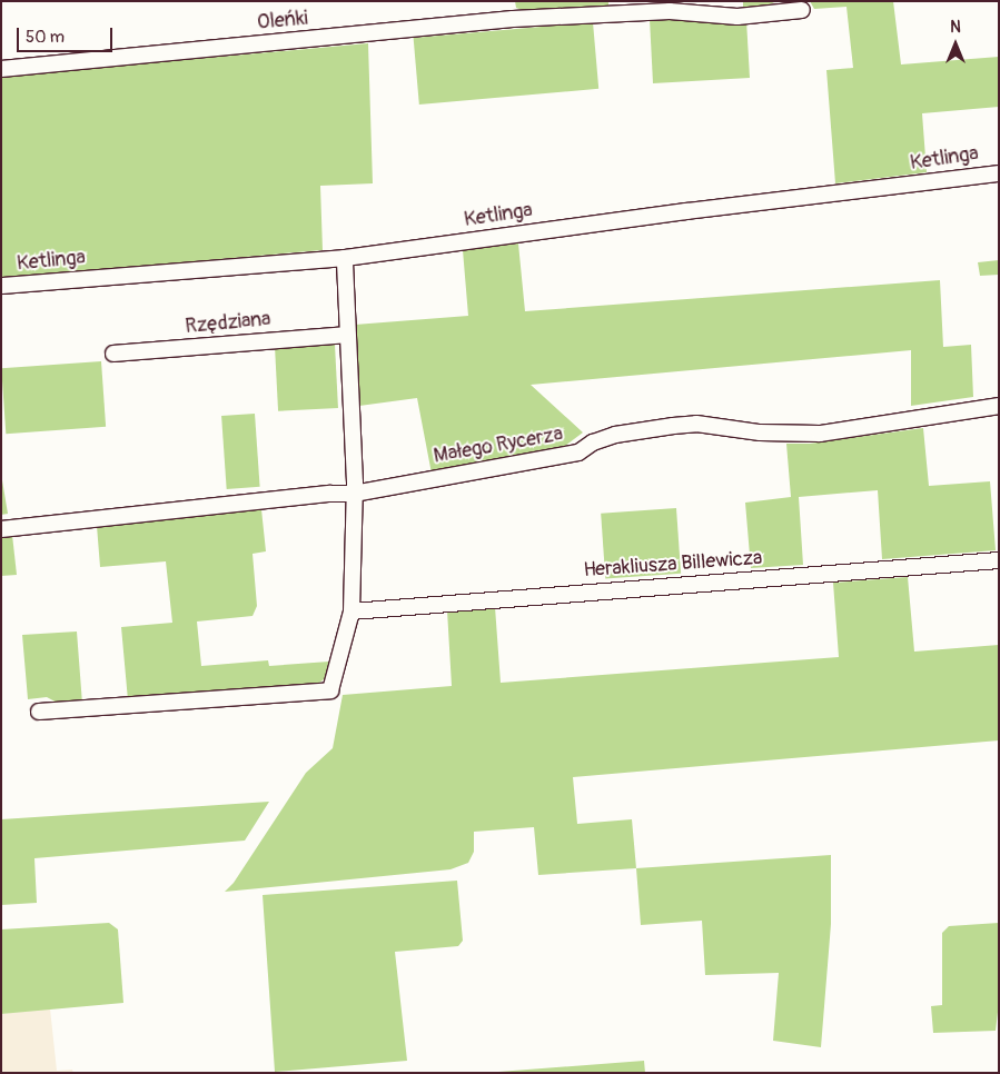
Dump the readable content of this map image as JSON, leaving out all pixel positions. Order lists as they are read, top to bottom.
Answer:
{
  "streets": {
    "street": [
      "Oleńki",
      "Ketlinga",
      "Rzędziana",
      "Małego Rycerza",
      "Herakliusza Billewicza"
    ]
  },
  "scale_bar": "50 m",
  "north": "top"
}
